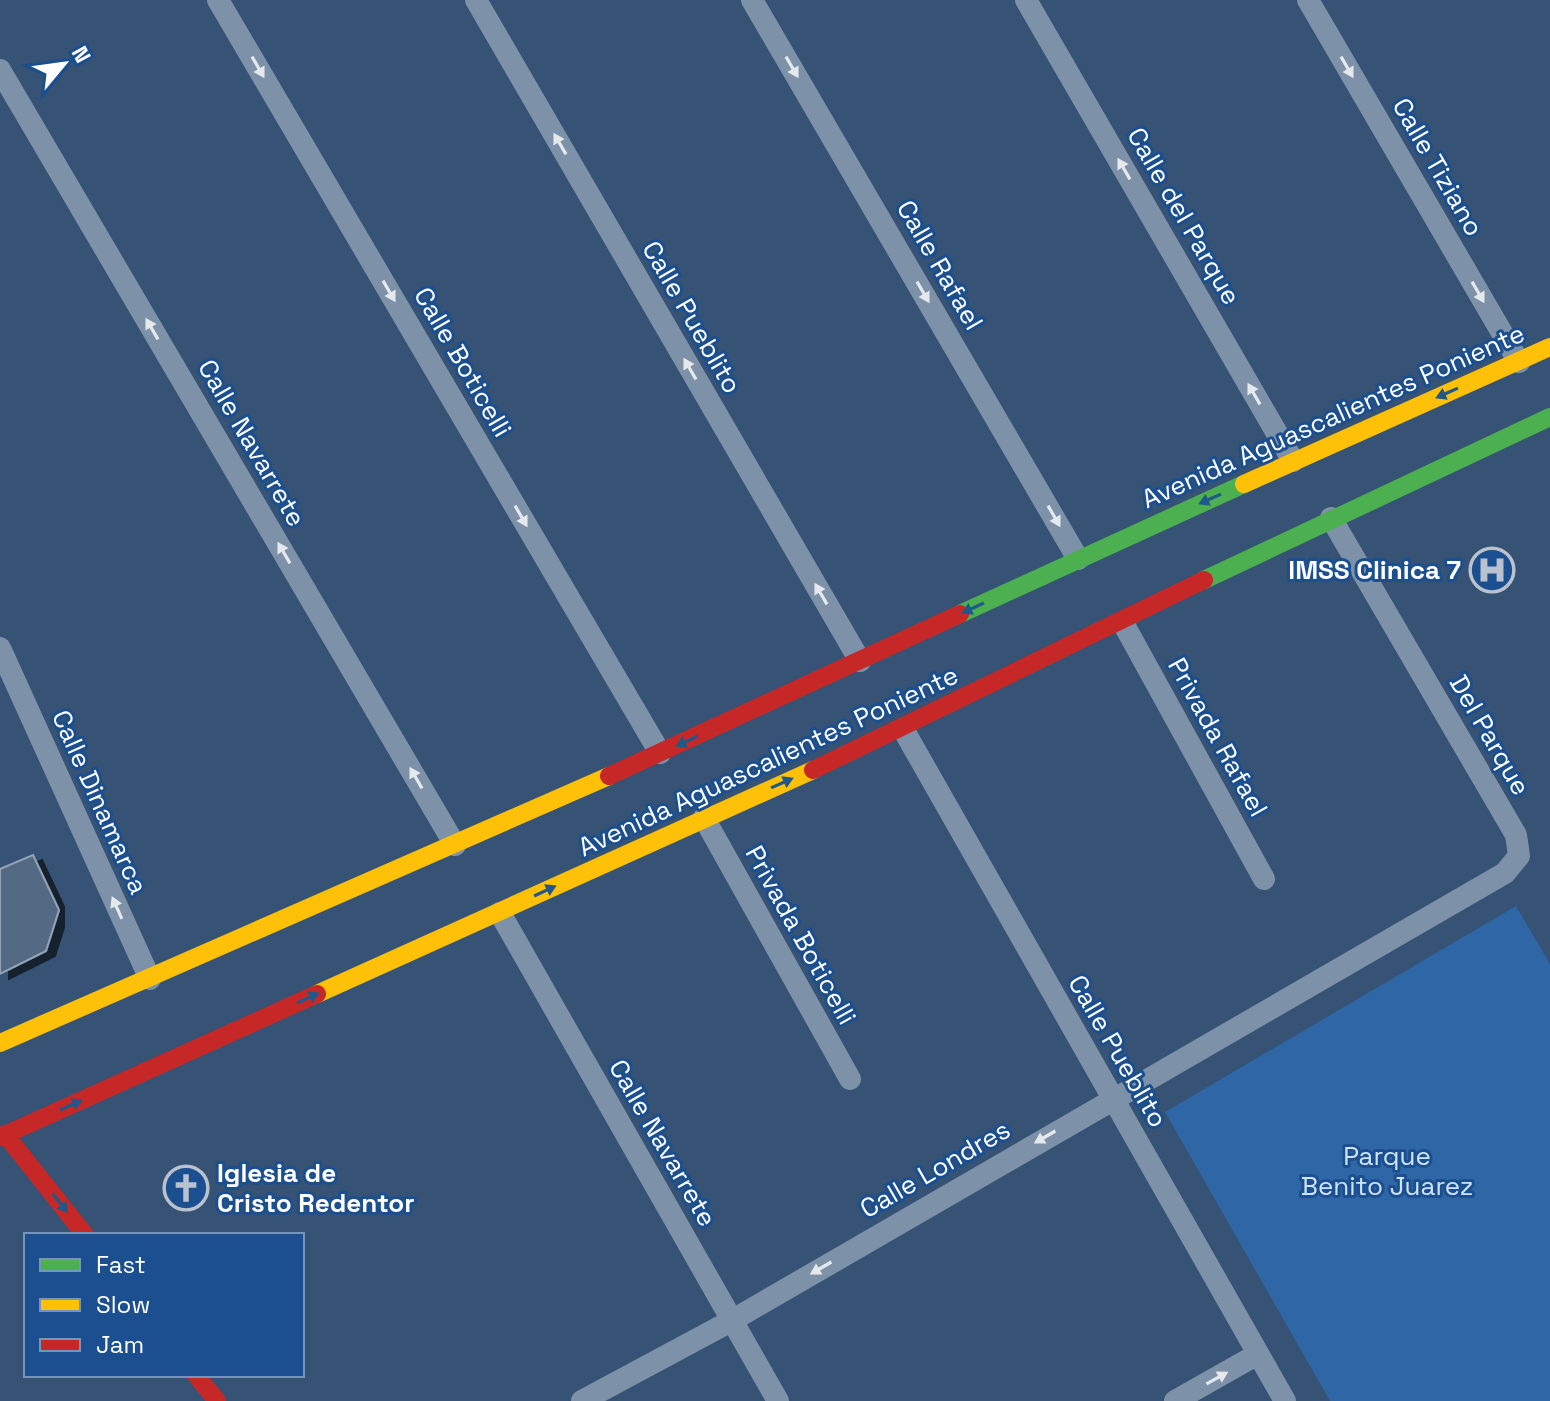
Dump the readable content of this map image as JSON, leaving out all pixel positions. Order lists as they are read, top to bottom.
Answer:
{
  "streets": {
    "main road": ["Avenida Aguascalientes Poniente"],
    "street": [
      "Calle Tiziano",
      "Calle del Parque",
      "Calle Rafael",
      "Calle Pueblito",
      "Calle Boticelli",
      "Calle Navarrete",
      "Del Parque",
      "Privada Rafael",
      "Calle Dinamarca",
      "Privada Boticelli",
      "Calle Londres"
    ]
  },
  "crossings": [
    ["Calle Tiziano", "Avenida Aguascalientes Poniente"],
    ["Calle del Parque", "Avenida Aguascalientes Poniente"],
    ["Calle Rafael", "Avenida Aguascalientes Poniente"],
    ["Calle Pueblito", "Avenida Aguascalientes Poniente"],
    ["Calle Pueblito", "Calle Londres"],
    ["Calle Boticelli", "Avenida Aguascalientes Poniente"],
    ["Avenida Aguascalientes Poniente", "Calle Navarrete"],
    ["Avenida Aguascalientes Poniente", "Del Parque"],
    ["Avenida Aguascalientes Poniente", "Privada Rafael"],
    ["Avenida Aguascalientes Poniente", "Calle Dinamarca"],
    ["Avenida Aguascalientes Poniente", "Privada Boticelli"],
    ["Calle Navarrete", "Calle Londres"],
    ["Del Parque", "Calle Londres"]
  ],
  "one_way": [
    "Calle Tiziano",
    "Calle del Parque",
    "Calle Rafael",
    "Calle Pueblito",
    "Calle Boticelli",
    "Calle Navarrete",
    "Calle Dinamarca",
    "Calle Londres"
  ],
  "parks": ["Parque Benito Juarez"],
  "places": {
    "hospital": ["IMSS Clinica 7"],
    "church": ["Iglesia de Cristo Redentor"]
  },
  "legend": ["Fast", "Slow", "Jam"],
  "north": "top right"
}
